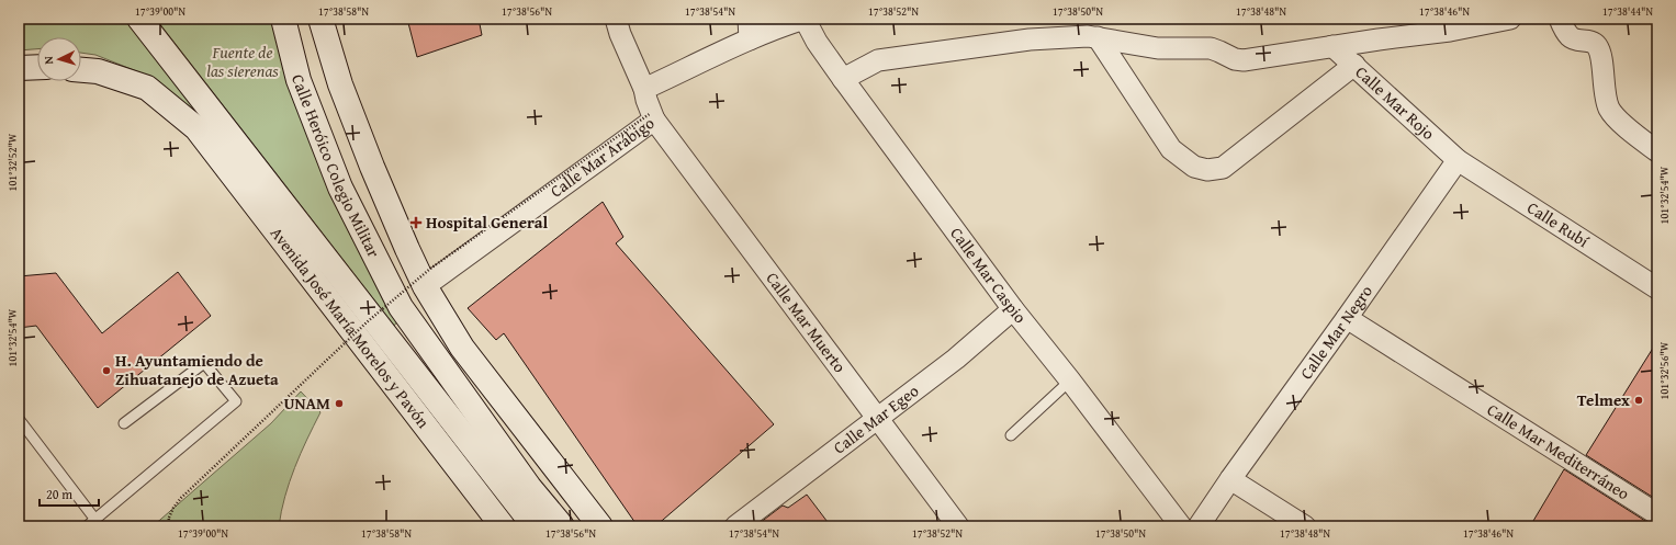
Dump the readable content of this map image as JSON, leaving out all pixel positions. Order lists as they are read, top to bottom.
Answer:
{
  "streets": {
    "main road": ["Calle Heróico Colegio Militar", "Avenida José María Morelos y Pavón"],
    "street": [
      "Calle Mar Rojo",
      "Calle Mar Arábigo",
      "Calle Rubí",
      "Calle Mar Caspio",
      "Calle Mar Muerto",
      "Calle Mar Negro",
      "Calle Mar Egeo",
      "Calle Mar Mediterráneo"
    ]
  },
  "crossings": [
    ["Calle Mar Rojo", "Calle Rubí"],
    ["Calle Mar Rojo", "Calle Mar Negro"],
    ["Calle Mar Arábigo", "Calle Mar Caspio"],
    ["Calle Mar Arábigo", "Calle Mar Muerto"],
    ["Calle Rubí", "Calle Mar Negro"],
    ["Calle Mar Caspio", "Calle Mar Egeo"],
    ["Calle Mar Muerto", "Calle Mar Egeo"],
    ["Calle Mar Negro", "Calle Mar Mediterráneo"]
  ],
  "parks": ["Fuente de las sierenas"],
  "places": {
    "health": ["Hospital General"],
    "other": ["H. Ayuntamiendo de Zihuatanejo de Azueta", "Telmex", "UNAM"]
  },
  "scale_bar": "20 m",
  "north": "left",
  "coordinates": [
    "17°39'00\"N",
    "17°38'58\"N",
    "17°38'56\"N",
    "17°38'54\"N",
    "17°38'52\"N",
    "17°38'50\"N",
    "17°38'48\"N",
    "17°38'46\"N",
    "17°38'44\"N",
    "101°32'52\"W",
    "101°32'54\"W",
    "101°32'56\"W"
  ]
}
